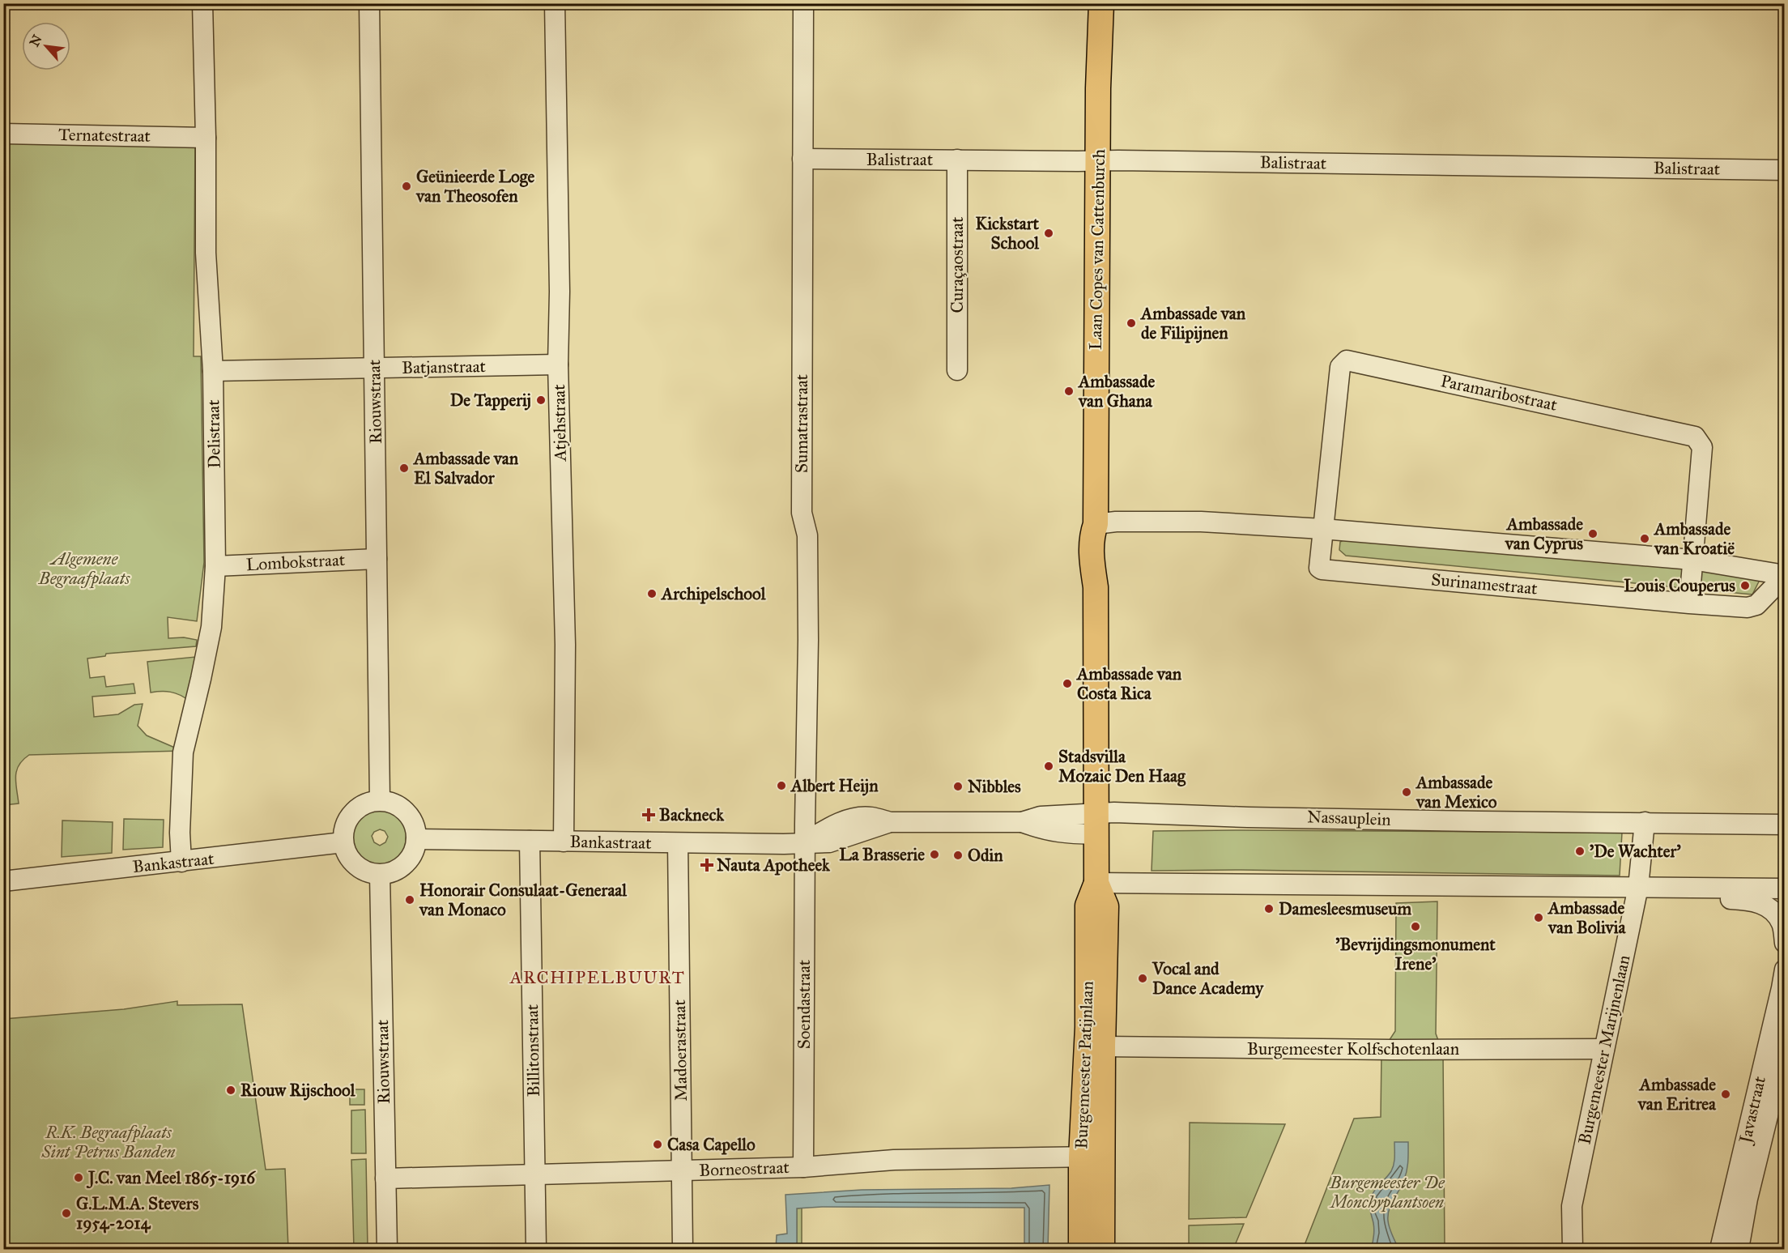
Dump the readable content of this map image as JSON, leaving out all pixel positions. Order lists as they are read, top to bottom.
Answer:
{
  "streets": {
    "main road": ["Laan Copes van Cattenburch", "Burgemeester Patijnlaan"],
    "street": [
      "Ternatestraat",
      "Balistraat",
      "Curaçaostraat",
      "Batjanstraat",
      "Paramaribostraat",
      "Riouwstraat",
      "Atjehstraat",
      "Sumatrastraat",
      "Delistraat",
      "Lombokstraat",
      "Surinamestraat",
      "Nassauplein",
      "Bankastraat",
      "Soendastraat",
      "Burgemeester Kolfschotenlaan",
      "Burgemeester Marijnenlaan",
      "Billitonstraat",
      "Madoerastraat",
      "Javastraat",
      "Borneostraat"
    ]
  },
  "crossings": [
    ["Ternatestraat", "Delistraat"],
    ["Balistraat", "Laan Copes van Cattenburch"],
    ["Balistraat", "Curaçaostraat"],
    ["Balistraat", "Sumatrastraat"],
    ["Laan Copes van Cattenburch", "Surinamestraat"],
    ["Laan Copes van Cattenburch", "Nassauplein"],
    ["Laan Copes van Cattenburch", "Bankastraat"],
    ["Laan Copes van Cattenburch", "Burgemeester Patijnlaan"],
    ["Batjanstraat", "Riouwstraat"],
    ["Batjanstraat", "Atjehstraat"],
    ["Batjanstraat", "Delistraat"],
    ["Paramaribostraat", "Surinamestraat"],
    ["Riouwstraat", "Lombokstraat"],
    ["Riouwstraat", "Bankastraat"],
    ["Riouwstraat", "Borneostraat"],
    ["Atjehstraat", "Bankastraat"],
    ["Sumatrastraat", "Bankastraat"],
    ["Sumatrastraat", "Soendastraat"],
    ["Delistraat", "Lombokstraat"],
    ["Delistraat", "Bankastraat"],
    ["Nassauplein", "Bankastraat"],
    ["Nassauplein", "Burgemeester Marijnenlaan"],
    ["Nassauplein", "Burgemeester Patijnlaan"],
    ["Bankastraat", "Soendastraat"],
    ["Bankastraat", "Billitonstraat"],
    ["Bankastraat", "Madoerastraat"],
    ["Bankastraat", "Burgemeester Patijnlaan"],
    ["Soendastraat", "Borneostraat"],
    ["Burgemeester Kolfschotenlaan", "Burgemeester Marijnenlaan"],
    ["Burgemeester Kolfschotenlaan", "Burgemeester Patijnlaan"],
    ["Billitonstraat", "Borneostraat"],
    ["Madoerastraat", "Borneostraat"],
    ["Burgemeester Patijnlaan", "Borneostraat"]
  ],
  "districts": ["ARCHIPELBUURT"],
  "parks": ["Algemene Begraafplaats", "R.K. Begraafplaats Sint Petrus Banden", "Burgemeester De Monchyplantsoen"],
  "places": {
    "other": [
      "Geünieerde Loge van Theosofen",
      "Kickstart School",
      "Ambassade van de Filipijnen",
      "Ambassade van Ghana",
      "De Tapperij",
      "Ambassade van El Salvador",
      "Ambassade van Cyprus",
      "Ambassade van Kroatië",
      "Louis Couperus",
      "Archipelschool",
      "Ambassade van Costa Rica",
      "Stadsvilla Mozaic Den Haag",
      "Albert Heijn",
      "Nibbles",
      "Ambassade van Mexico",
      "'De Wachter'",
      "La Brasserie",
      "Odin",
      "Honorair Consulaat-Generaal van Monaco",
      "Damesleesmuseum",
      "Ambassade van Bolivia",
      "'Bevrijdingsmonument Irene'",
      "Vocal and Dance Academy",
      "Riouw Rijschool",
      "Ambassade van Eritrea",
      "Casa Capello",
      "J.C. van Meel 1865-1916",
      "G.L.M.A. Stevers 1954-2014"
    ],
    "health": ["Backneck", "Nauta Apotheek"]
  },
  "north": "top left"
}
